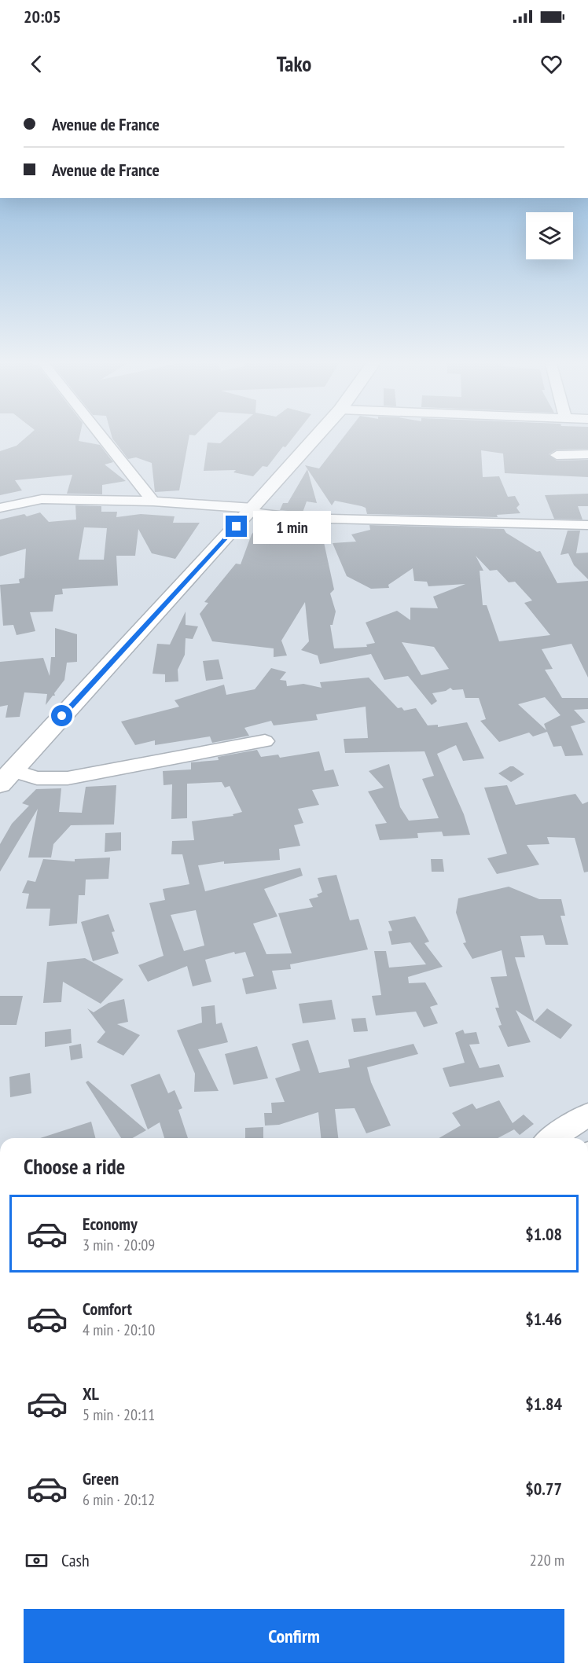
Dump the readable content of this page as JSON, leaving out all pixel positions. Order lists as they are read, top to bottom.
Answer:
{
  "page": {
    "status": "20:05",
    "header": "Tako",
    "banner": ["Avenue de France", "Avenue de France"],
    "bubble": "1 min",
    "heading": "Choose a ride",
    "list": [
      {
        "name": "Economy",
        "note": "3 min · 20:09",
        "value": "$1.08"
      },
      {
        "name": "Comfort",
        "note": "4 min · 20:10",
        "value": "$1.46"
      },
      {
        "name": "XL",
        "note": "5 min · 20:11",
        "value": "$1.84"
      },
      {
        "name": "Green",
        "note": "6 min · 20:12",
        "value": "$0.77"
      }
    ],
    "pay": ["Cash", "220 m"],
    "buttons": "Confirm"
  }
}
